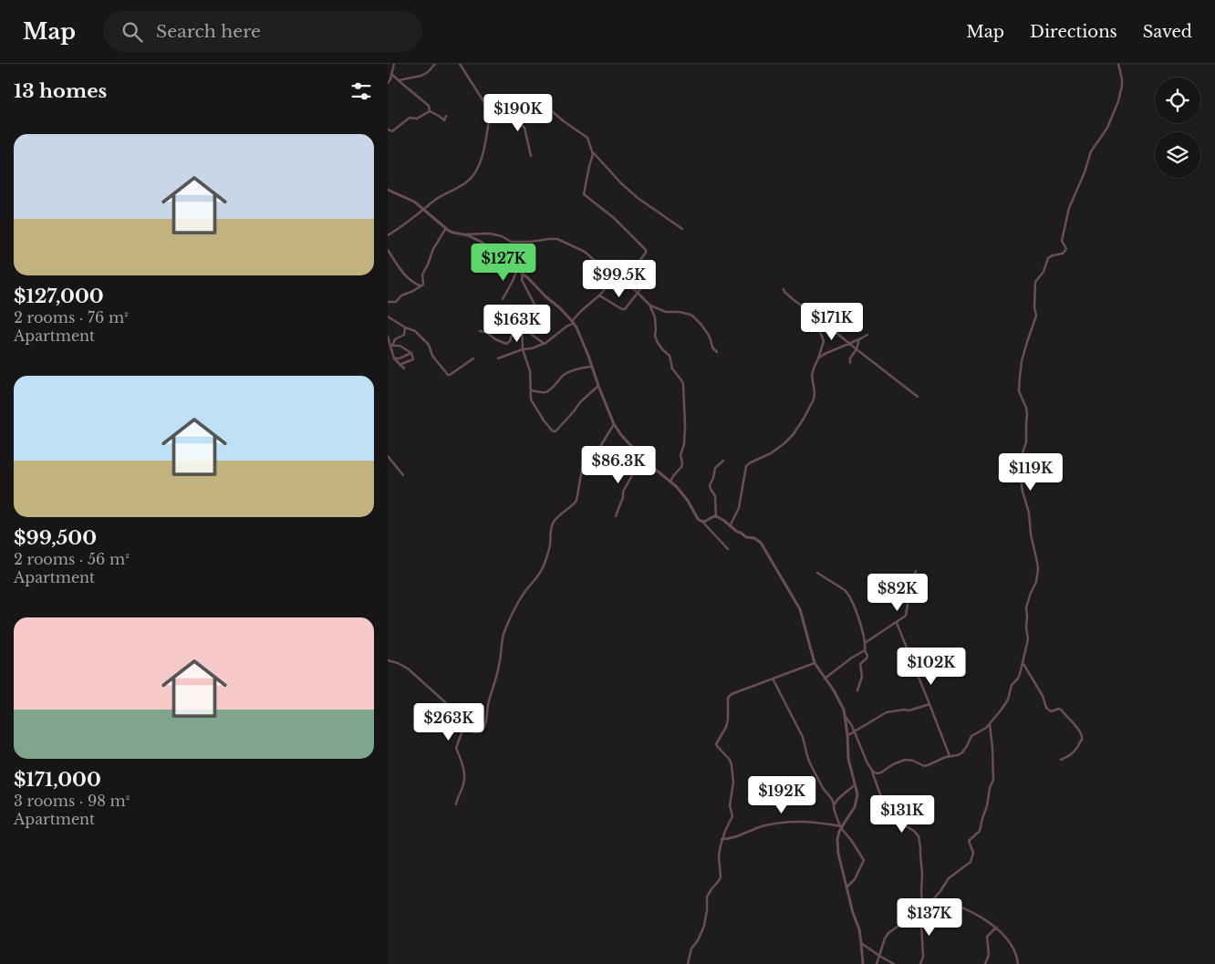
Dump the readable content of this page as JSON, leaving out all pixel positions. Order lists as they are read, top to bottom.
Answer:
{
  "page": {
    "header": "Map",
    "search": "Search here",
    "nav": ["Map", "Directions", "Saved"],
    "heading": "13 homes",
    "price": [
      "$190K",
      "$127K",
      "$99.5K",
      "$171K",
      "$163K",
      "$86.3K",
      "$119K",
      "$82K",
      "$102K",
      "$263K",
      "$192K",
      "$131K",
      "$137K"
    ],
    "list": [
      {
        "name": "$127,000",
        "note": "2 rooms · 76 m² · Apartment"
      },
      {
        "name": "$99,500",
        "note": "2 rooms · 56 m² · Apartment"
      },
      {
        "name": "$171,000",
        "note": "3 rooms · 98 m² · Apartment"
      }
    ]
  }
}
